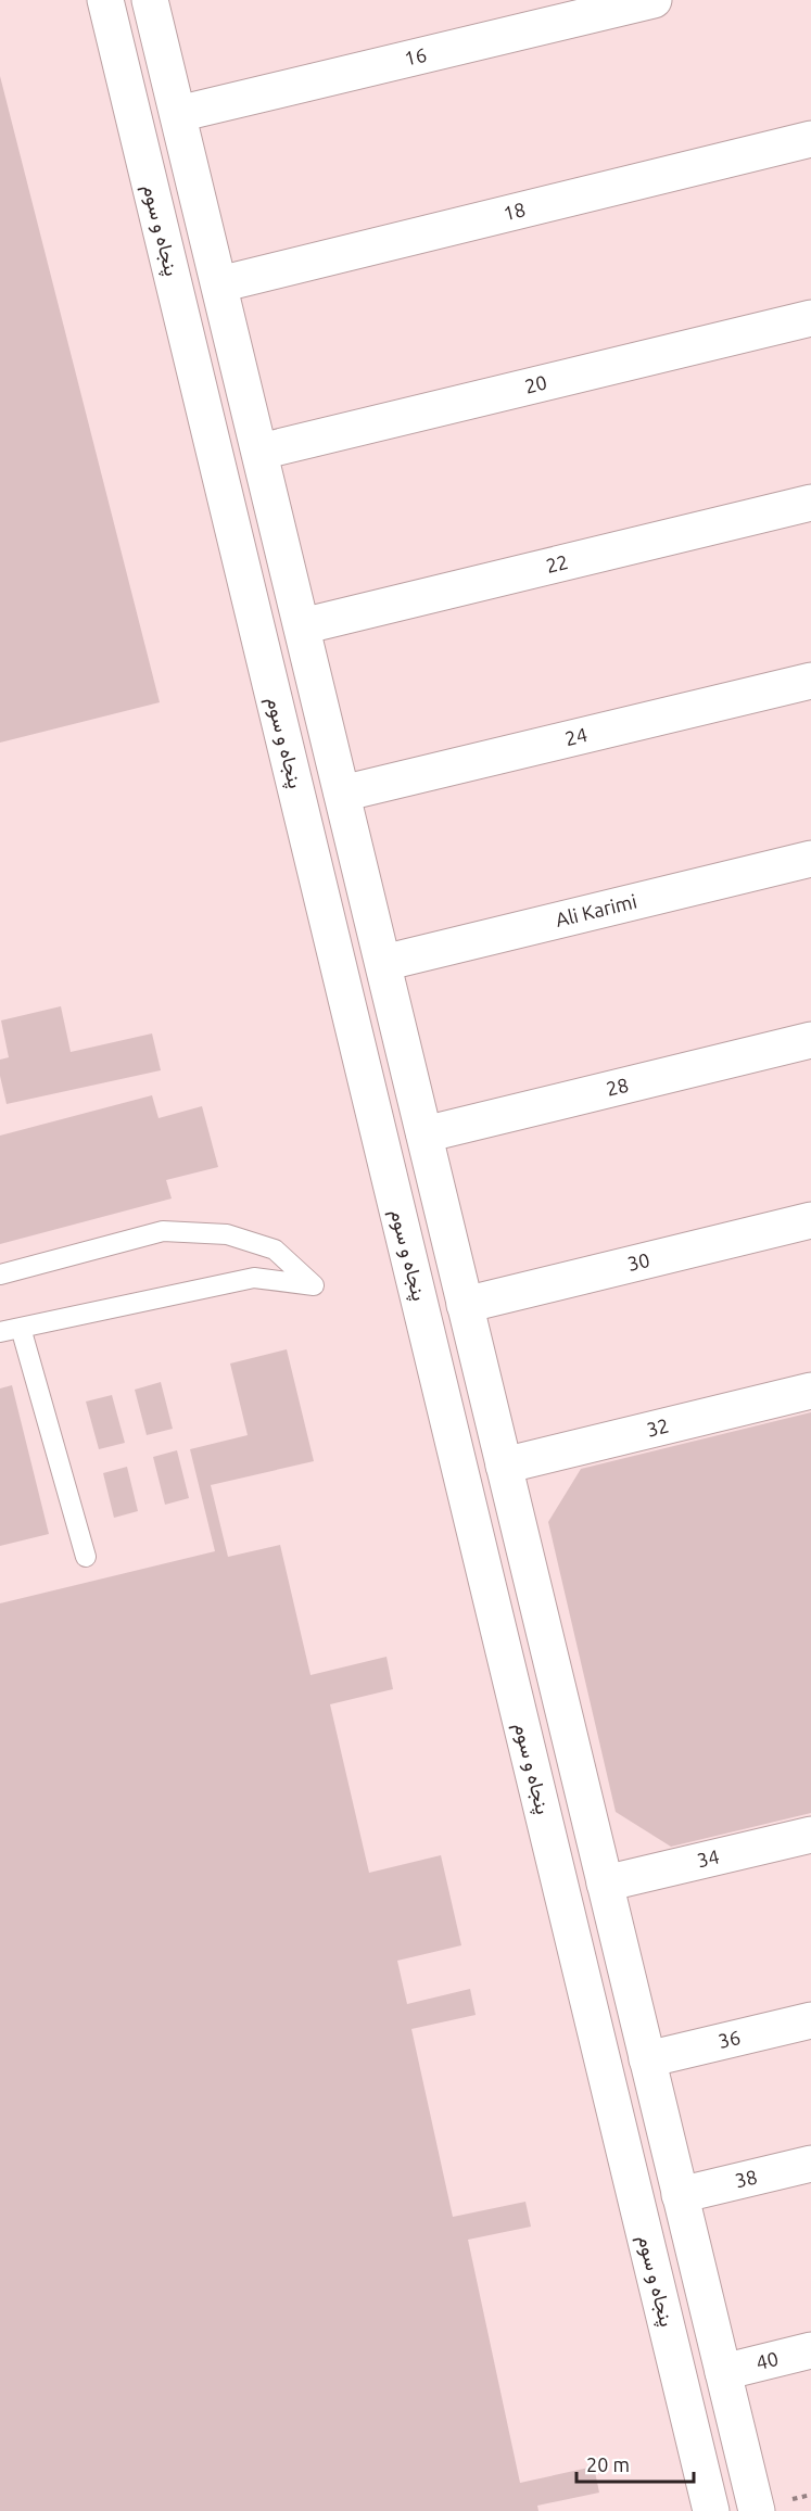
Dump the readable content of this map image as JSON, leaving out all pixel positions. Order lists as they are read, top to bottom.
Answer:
{
  "streets": {
    "street": [
      "16",
      "18",
      "پنجاه و سوم",
      "20",
      "22",
      "24",
      "Ali Karimi",
      "28",
      "30",
      "32",
      "34",
      "36",
      "38",
      "40"
    ]
  },
  "scale_bar": "20 m"
}
